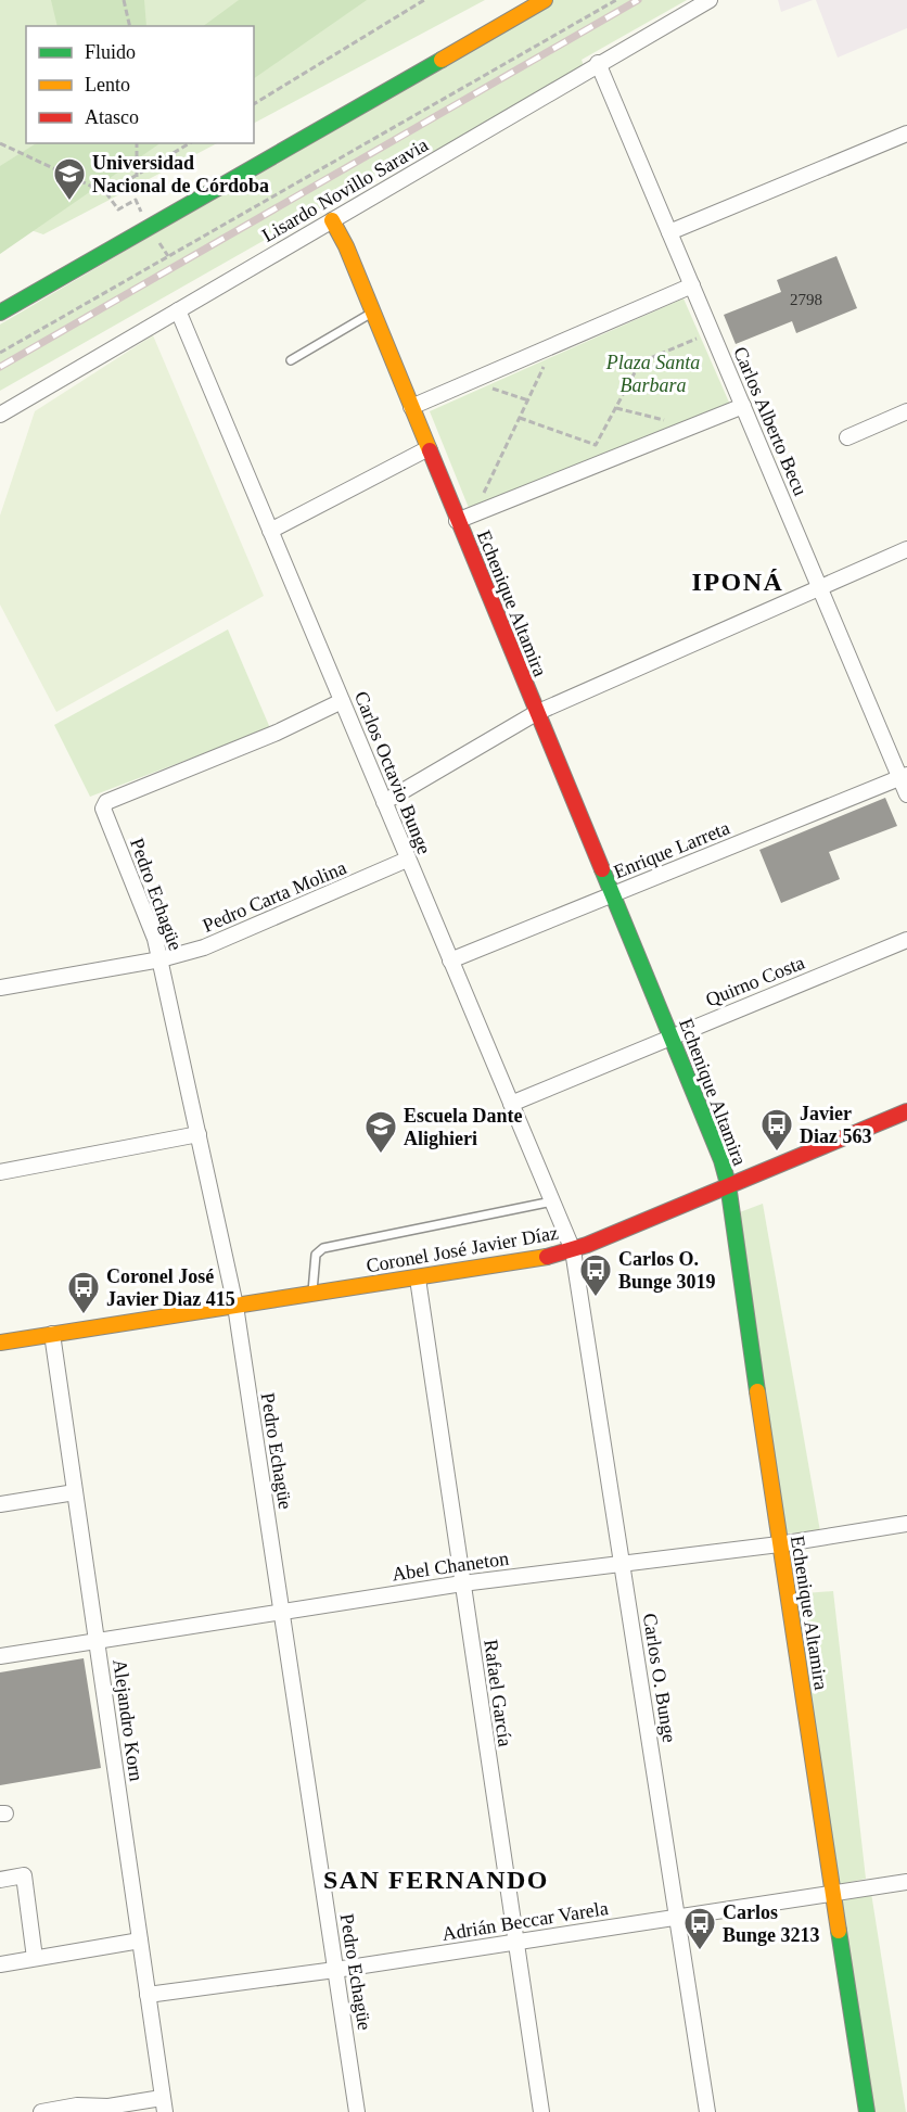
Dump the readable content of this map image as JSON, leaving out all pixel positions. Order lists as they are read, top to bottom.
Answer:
{
  "streets": {
    "street": [
      "Lisardo Novillo Saravia",
      "Carlos Alberto Becu",
      "Echenique Altamira",
      "Carlos Octavio Bunge",
      "Enrique Larreta",
      "Pedro Echagüe",
      "Pedro Carta Molina",
      "Quirno Costa",
      "Coronel José Javier Díaz",
      "Abel Chaneton",
      "Carlos O. Bunge",
      "Rafael García",
      "Alejandro Korn",
      "Adrián Beccar Varela"
    ]
  },
  "crossings": [
    ["Lisardo Novillo Saravia", "Carlos Alberto Becu"],
    ["Lisardo Novillo Saravia", "Echenique Altamira"],
    ["Lisardo Novillo Saravia", "Carlos Octavio Bunge"],
    ["Carlos Alberto Becu", "Enrique Larreta"],
    ["Echenique Altamira", "Enrique Larreta"],
    ["Echenique Altamira", "Quirno Costa"],
    ["Echenique Altamira", "Coronel José Javier Díaz"],
    ["Echenique Altamira", "Abel Chaneton"],
    ["Echenique Altamira", "Adrián Beccar Varela"],
    ["Carlos Octavio Bunge", "Enrique Larreta"],
    ["Carlos Octavio Bunge", "Pedro Echagüe"],
    ["Carlos Octavio Bunge", "Pedro Carta Molina"],
    ["Carlos Octavio Bunge", "Quirno Costa"],
    ["Carlos Octavio Bunge", "Coronel José Javier Díaz"],
    ["Carlos Octavio Bunge", "Carlos O. Bunge"],
    ["Pedro Echagüe", "Pedro Carta Molina"],
    ["Pedro Echagüe", "Coronel José Javier Díaz"],
    ["Pedro Echagüe", "Abel Chaneton"],
    ["Pedro Echagüe", "Adrián Beccar Varela"],
    ["Coronel José Javier Díaz", "Carlos O. Bunge"],
    ["Coronel José Javier Díaz", "Rafael García"],
    ["Coronel José Javier Díaz", "Alejandro Korn"],
    ["Abel Chaneton", "Carlos O. Bunge"],
    ["Abel Chaneton", "Rafael García"],
    ["Abel Chaneton", "Alejandro Korn"],
    ["Carlos O. Bunge", "Adrián Beccar Varela"],
    ["Rafael García", "Adrián Beccar Varela"],
    ["Alejandro Korn", "Adrián Beccar Varela"]
  ],
  "districts": ["IPONÁ", "SAN FERNANDO"],
  "parks": ["Plaza Santa Barbara"],
  "places": {
    "school or university": ["Universidad Nacional de Córdoba", "Escuela Dante Alighieri"],
    "bus stop": [
      "Javier Diaz 563",
      "Carlos O. Bunge 3019",
      "Coronel José Javier Diaz 415",
      "Carlos Bunge 3213"
    ]
  },
  "house_numbers": ["2798"],
  "legend": ["Fluido", "Lento", "Atasco"]
}
